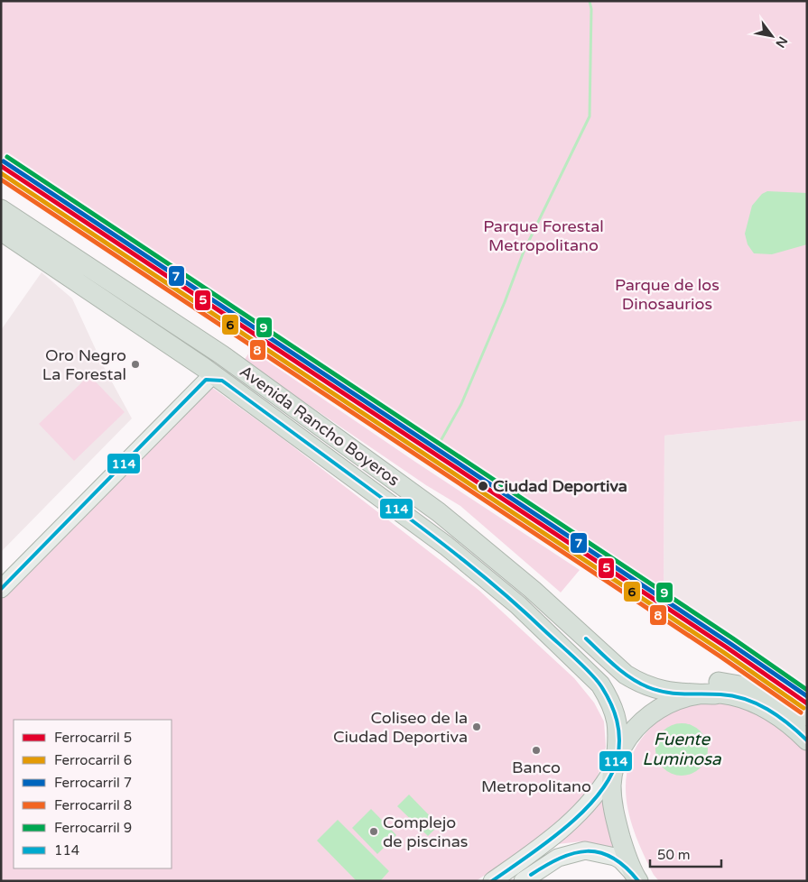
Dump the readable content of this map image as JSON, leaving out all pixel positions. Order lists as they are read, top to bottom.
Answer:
{
  "streets": {
    "highway": ["Avenida Rancho Boyeros"]
  },
  "water": ["Fuente Luminosa"],
  "parks": ["Parque Forestal Metropolitano", "Parque de los Dinosaurios"],
  "places": [
    "Oro Negro La Forestal",
    "Ciudad Deportiva",
    "Coliseo de la Ciudad Deportiva",
    "Banco Metropolitano",
    "Complejo de piscinas"
  ],
  "lines": [
    "rail line 9",
    "rail line 7",
    "rail line 5",
    "rail line 6",
    "rail line 8",
    "transit line 114"
  ],
  "legend": [
    "Ferrocarril 5",
    "Ferrocarril 6",
    "Ferrocarril 7",
    "Ferrocarril 8",
    "Ferrocarril 9",
    "114"
  ],
  "scale_bar": "50 m",
  "north": "bottom right"
}
